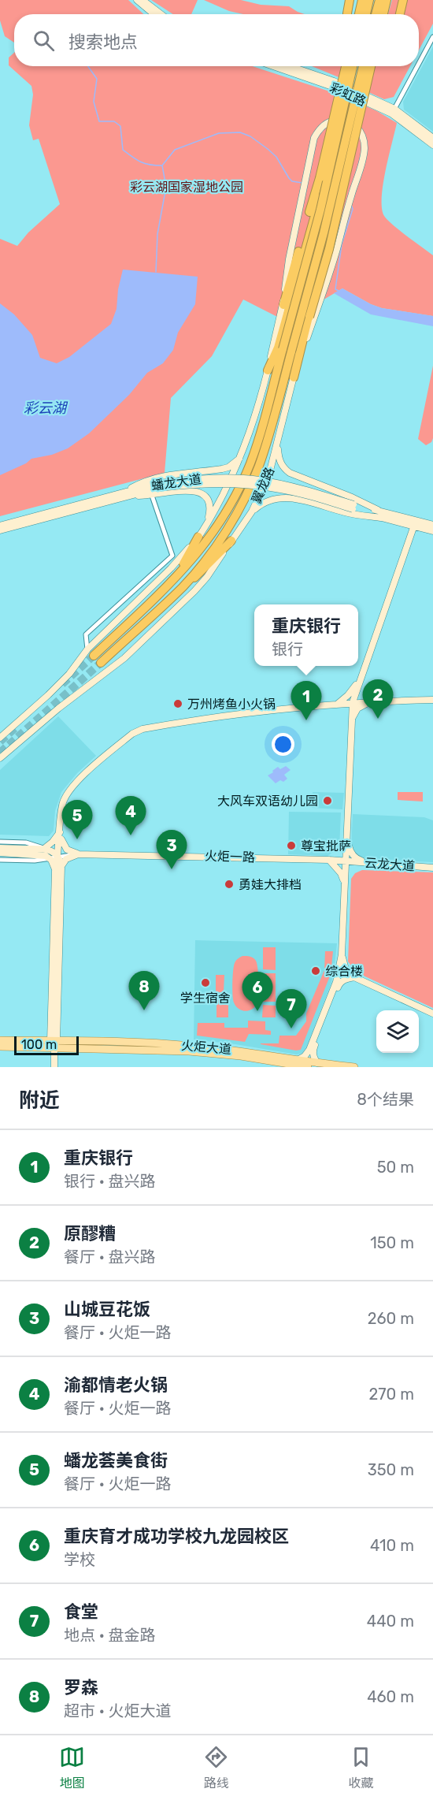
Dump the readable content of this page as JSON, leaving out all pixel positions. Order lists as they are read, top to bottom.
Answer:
{
  "streets": {
    "highway": ["翼龙路"],
    "main road": [
      "彩虹路",
      "蟠龙大道",
      "火炬一路",
      "云龙大道",
      "火炬大道"
    ]
  },
  "crossings": [
    ["火炬一路", "云龙大道"]
  ],
  "water": ["彩云湖"],
  "parks": ["彩云湖国家湿地公园"],
  "places": [
    "万州烤鱼小火锅",
    "大风车双语幼儿园",
    "尊宝批萨",
    "勇娃大排档",
    "综合楼",
    "学生宿舍"
  ],
  "scale_bar": "100 m",
  "page": {
    "search": "搜索地点",
    "popup": ["重庆银行", "银行"],
    "pins": [
      "2",
      "1",
      "4",
      "5",
      "3",
      "8",
      "6",
      "7"
    ],
    "scale": "100 m",
    "heading": ["附近", "8个结果"],
    "list": [
      {
        "mark": "1",
        "name": "重庆银行",
        "note": "银行 · 盘兴路",
        "value": "50 m"
      },
      {
        "mark": "2",
        "name": "原醪糟",
        "note": "餐厅 · 盘兴路",
        "value": "150 m"
      },
      {
        "mark": "3",
        "name": "山城豆花饭",
        "note": "餐厅 · 火炬一路",
        "value": "260 m"
      },
      {
        "mark": "4",
        "name": "渝都情老火锅",
        "note": "餐厅 · 火炬一路",
        "value": "270 m"
      },
      {
        "mark": "5",
        "name": "蟠龙荟美食街",
        "note": "餐厅 · 火炬一路",
        "value": "350 m"
      },
      {
        "mark": "6",
        "name": "重庆育才成功学校九龙园校区",
        "note": "学校",
        "value": "410 m"
      },
      {
        "mark": "7",
        "name": "食堂",
        "note": "地点 · 盘金路",
        "value": "440 m"
      },
      {
        "mark": "8",
        "name": "罗森",
        "note": "超市 · 火炬大道",
        "value": "460 m"
      }
    ],
    "nav": ["地图", "路线", "收藏"]
  }
}
